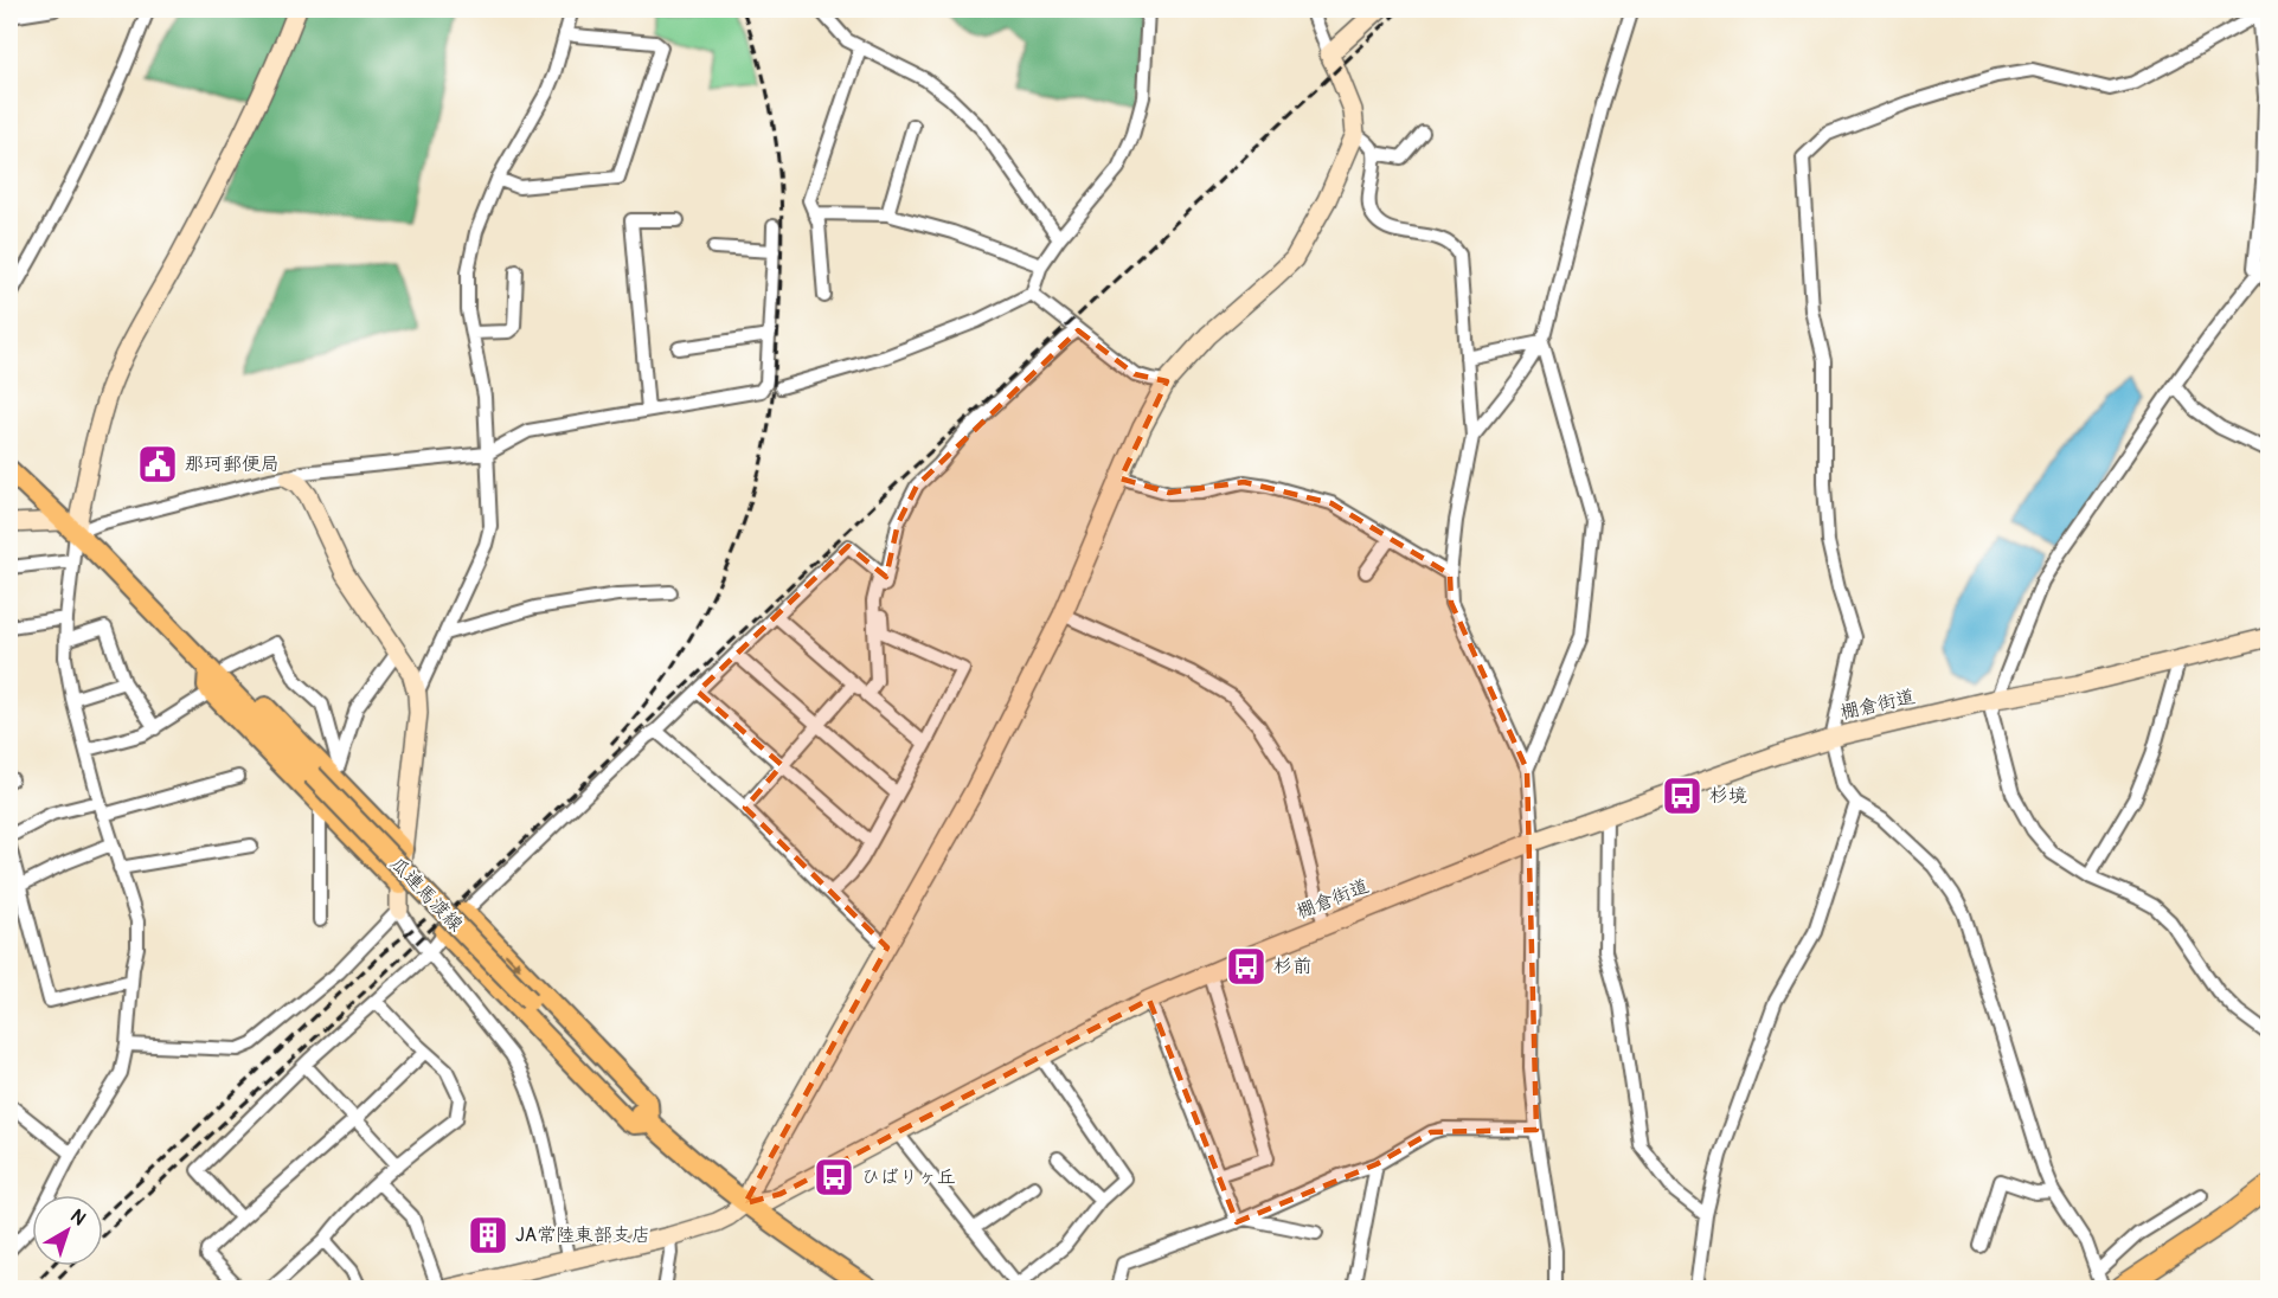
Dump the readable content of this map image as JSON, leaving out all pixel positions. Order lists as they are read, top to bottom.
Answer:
{
  "streets": {
    "main road": ["瓜連馬渡線"],
    "street": ["棚倉街道"]
  },
  "crossings": [
    ["棚倉街道", "瓜連馬渡線"]
  ],
  "places": {
    "public building": ["那珂郵便局"],
    "bus stop": ["杉境", "杉前", "ひばりヶ丘"],
    "building": ["JA常陸東部支店"]
  },
  "north": "top right"
}
